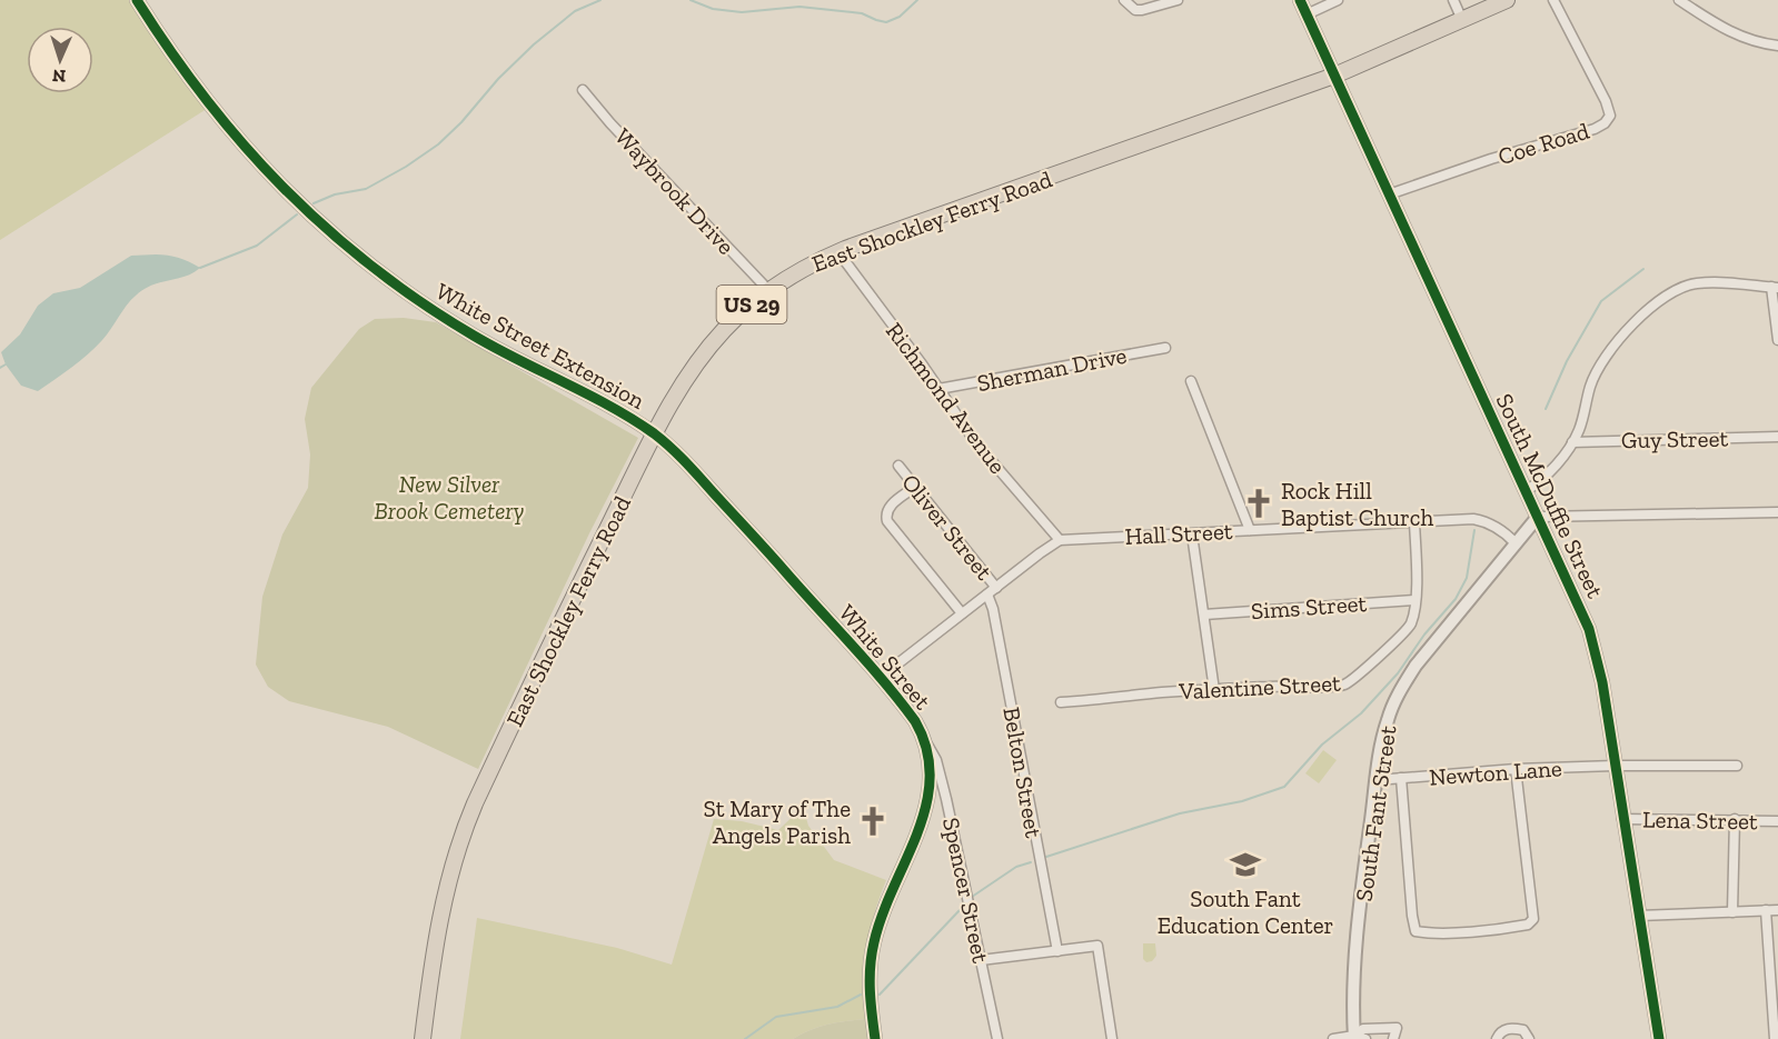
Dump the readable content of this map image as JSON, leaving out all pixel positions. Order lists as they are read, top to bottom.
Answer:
{
  "streets": {
    "highway": ["East Shockley Ferry Road", "US 29"],
    "street": [
      "Coe Road",
      "Waybrook Drive",
      "White Street Extension",
      "Sherman Drive",
      "Richmond Avenue",
      "Guy Street",
      "South McDuffie Street",
      "Oliver Street",
      "Hall Street",
      "Sims Street",
      "White Street",
      "Valentine Street",
      "Belton Street",
      "Newton Lane",
      "South Fant Street",
      "Lena Street",
      "Spencer Street"
    ]
  },
  "crossings": [
    ["Coe Road", "South McDuffie Street"],
    ["Waybrook Drive", "East Shockley Ferry Road"],
    ["East Shockley Ferry Road", "White Street Extension"],
    ["East Shockley Ferry Road", "Richmond Avenue"],
    ["East Shockley Ferry Road", "South McDuffie Street"],
    ["East Shockley Ferry Road", "White Street"],
    ["White Street Extension", "White Street"],
    ["Sherman Drive", "Richmond Avenue"],
    ["Richmond Avenue", "Hall Street"],
    ["South McDuffie Street", "Newton Lane"],
    ["South McDuffie Street", "South Fant Street"],
    ["South McDuffie Street", "Lena Street"],
    ["Hall Street", "Valentine Street"],
    ["Hall Street", "South Fant Street"],
    ["Sims Street", "Valentine Street"],
    ["White Street", "Spencer Street"],
    ["Newton Lane", "South Fant Street"]
  ],
  "parks": ["New Silver Brook Cemetery"],
  "places": {
    "church": ["Rock Hill Baptist Church", "St Mary of The Angels Parish"],
    "school or university": ["South Fant Education Center"]
  },
  "north": "bottom"
}
